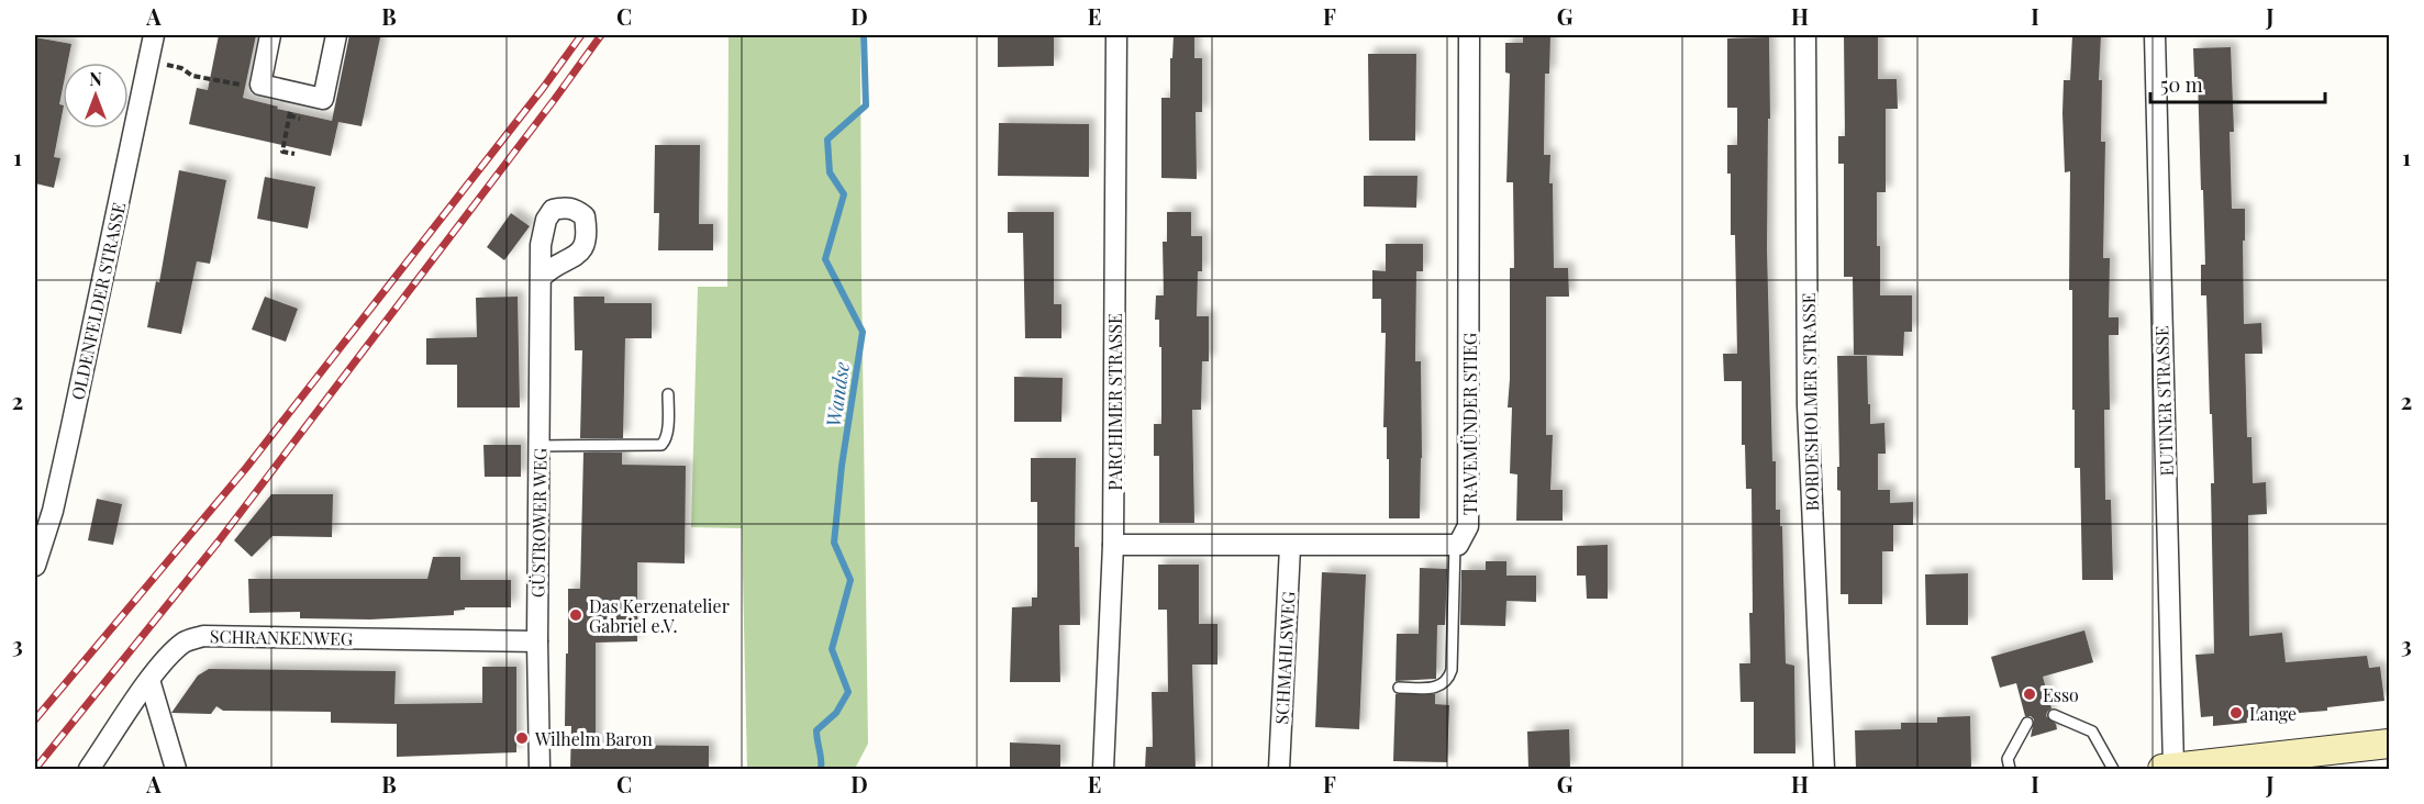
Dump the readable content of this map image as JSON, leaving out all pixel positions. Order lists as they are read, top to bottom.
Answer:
{
  "streets": {
    "street": [
      "OLDENFELDER STRASSE",
      "EUTINER STRASSE",
      "PARCHIMER STRASSE",
      "BORDESHOLMER STRASSE",
      "TRAVEMÜNDER STIEG",
      "GÜSTROWER WEG",
      "SCHRANKENWEG",
      "SCHMAHLSWEG"
    ]
  },
  "crossings": [
    ["GÜSTROWER WEG", "SCHRANKENWEG"]
  ],
  "water": ["Wandse"],
  "places": [
    "Das Kerzenatelier Gabriel e.V.",
    "Esso",
    "Lange",
    "Wilhelm Baron"
  ],
  "scale_bar": "50 m",
  "north": "top",
  "grid": {
    "columns": [
      "A",
      "B",
      "C",
      "D",
      "E",
      "F",
      "G",
      "H",
      "I",
      "J"
    ],
    "rows": ["1", "2", "3"]
  }
}
